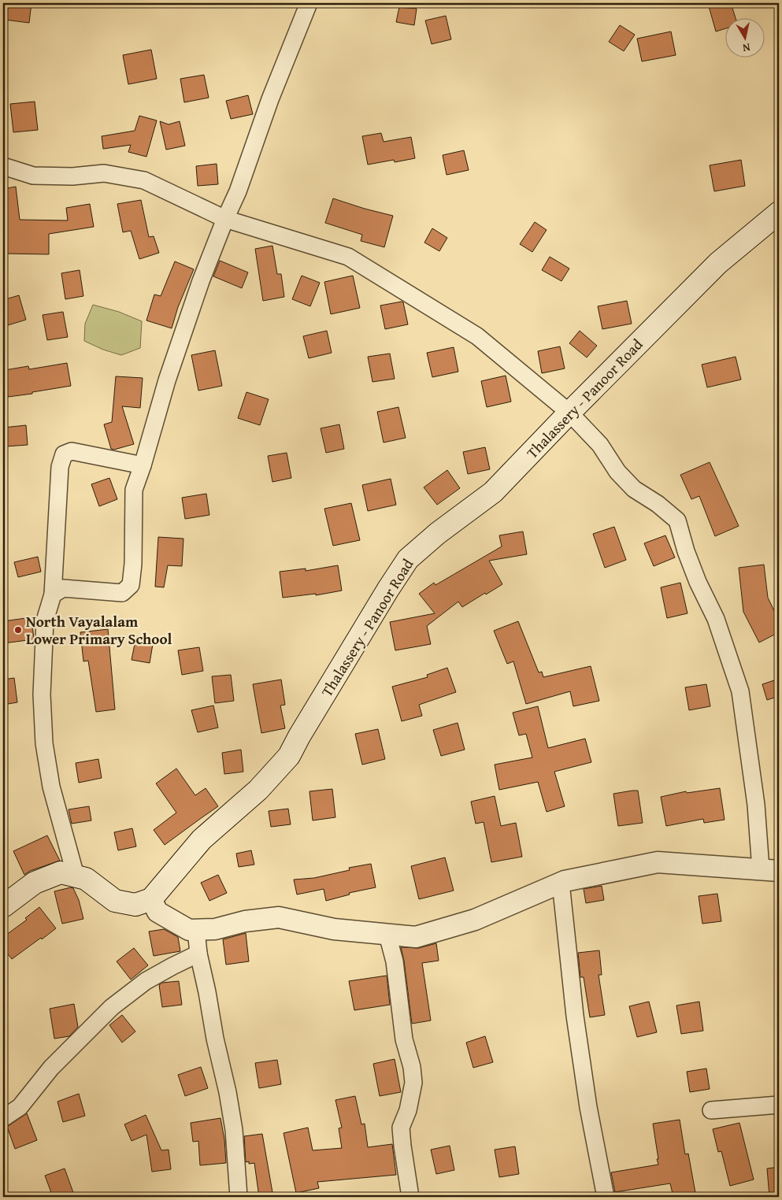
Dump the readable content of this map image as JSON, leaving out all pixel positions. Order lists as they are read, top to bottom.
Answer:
{
  "streets": {
    "main road": ["Thalassery - Panoor Road"]
  },
  "places": ["North Vayalalam Lower Primary School"],
  "north": "bottom"
}
